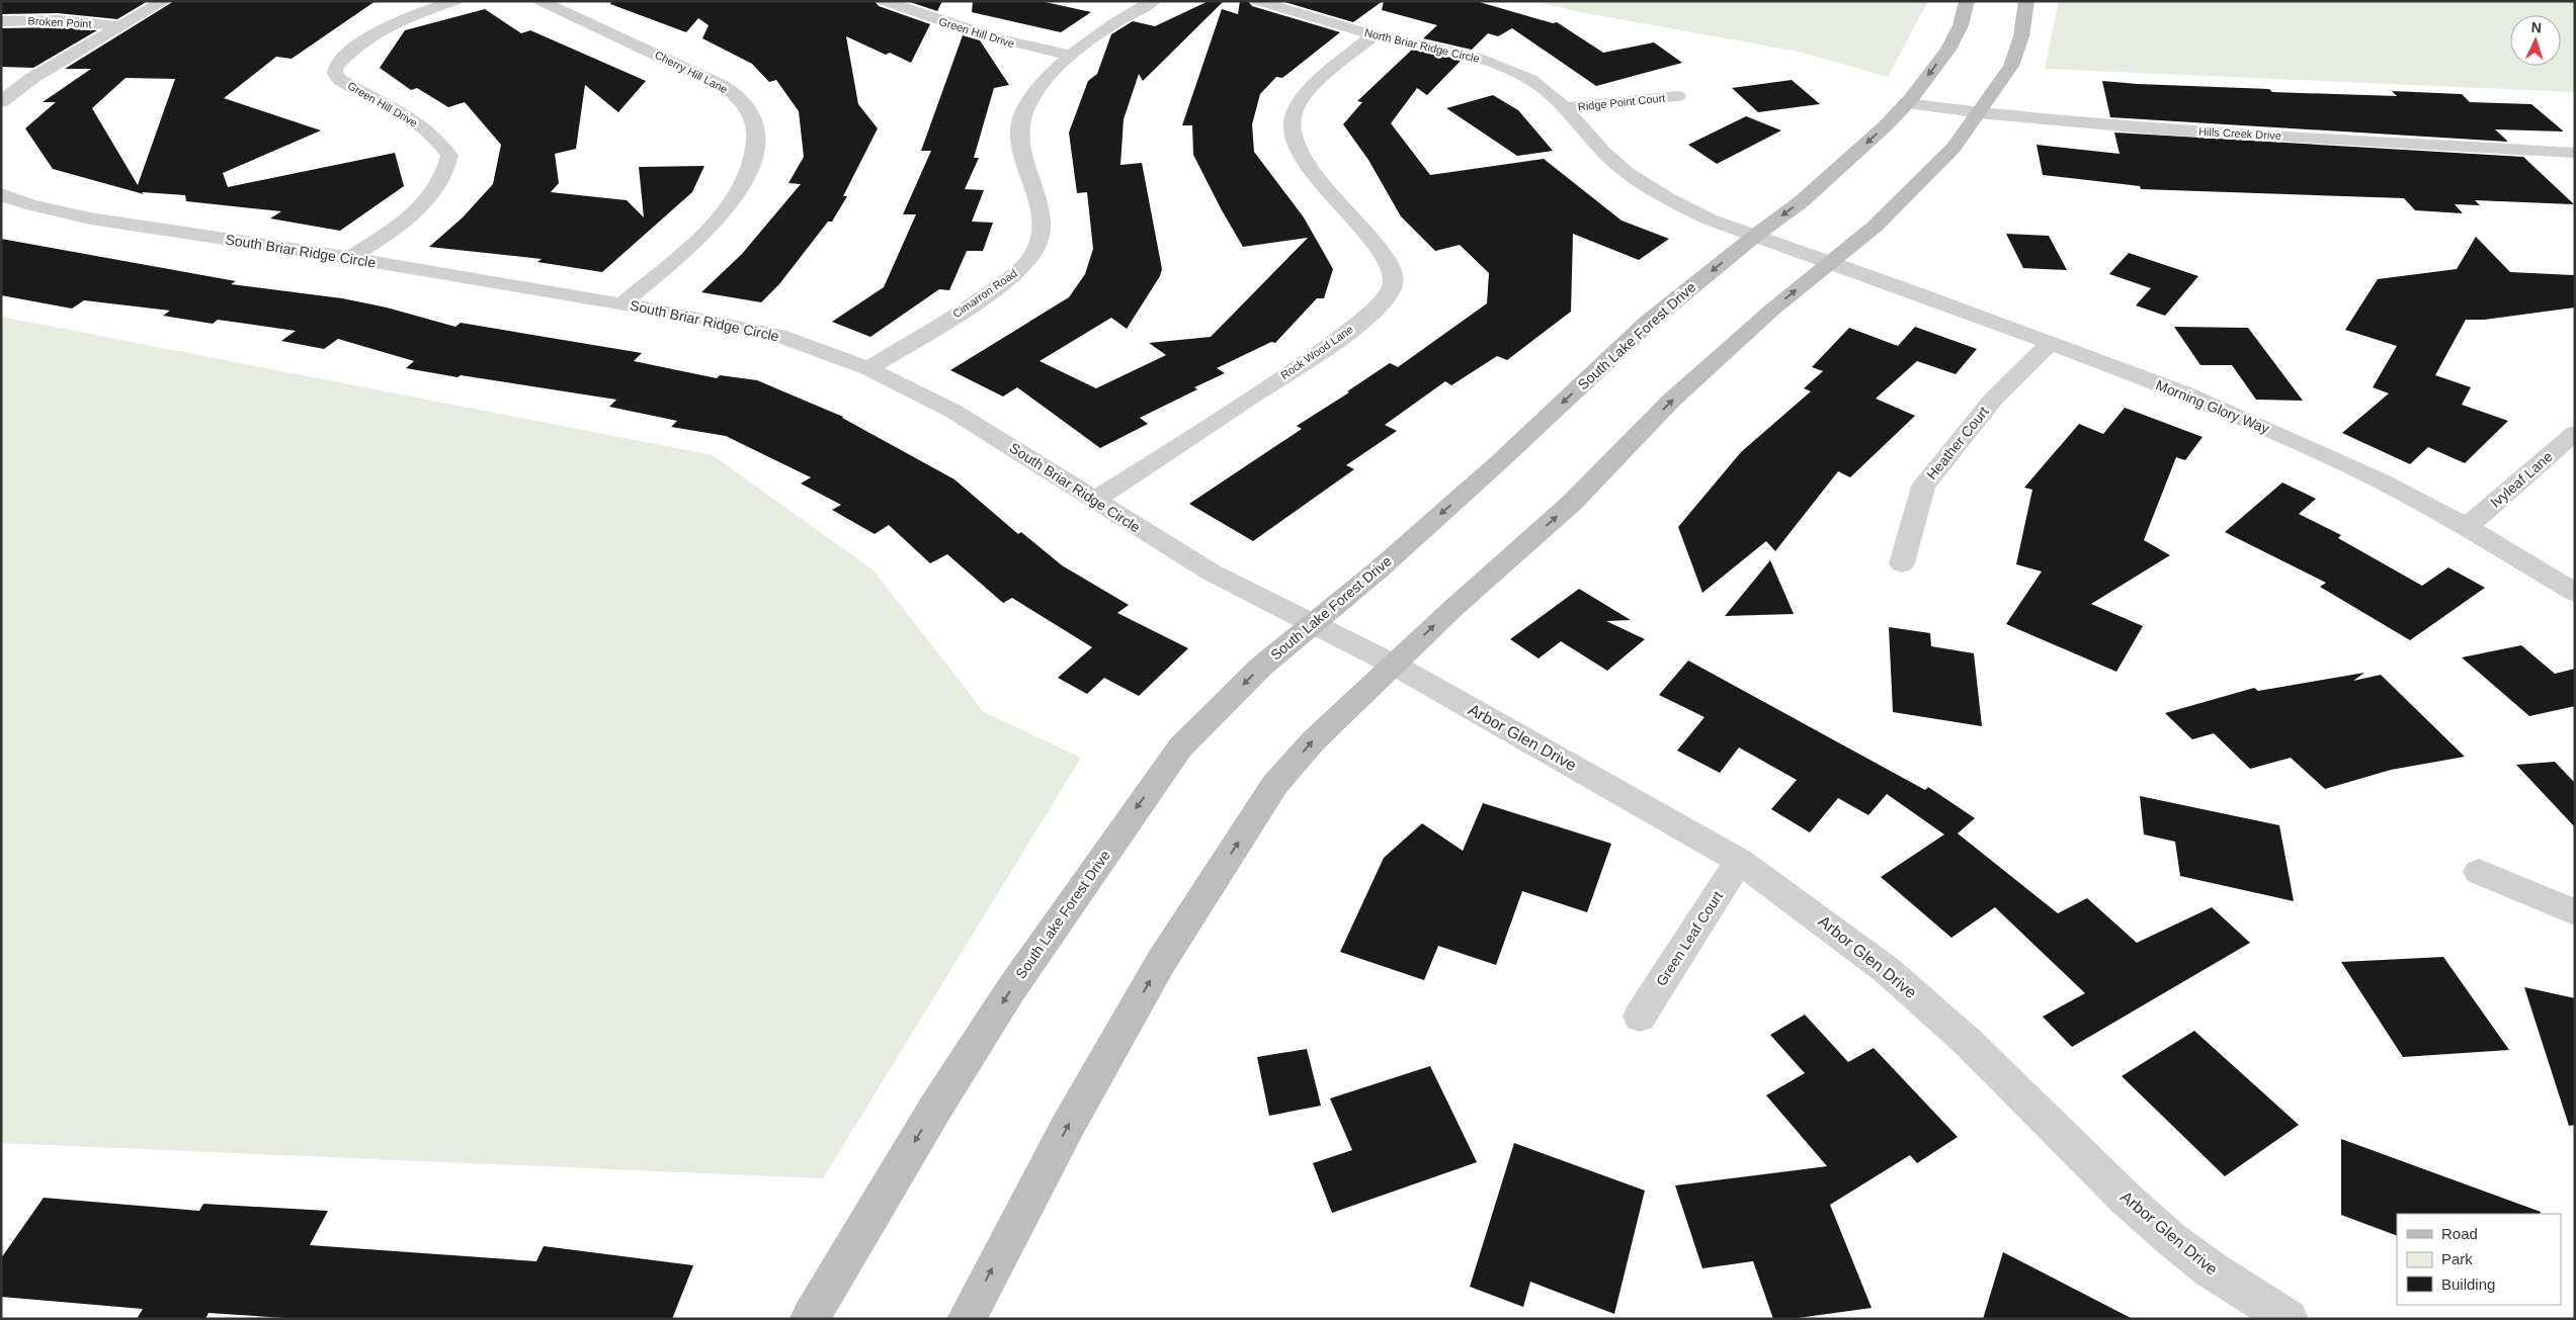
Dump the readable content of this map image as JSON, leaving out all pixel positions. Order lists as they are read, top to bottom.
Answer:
{
  "streets": {
    "main road": ["South Lake Forest Drive"],
    "street": [
      "Broken Point",
      "Green Hill Drive",
      "North Briar Ridge Circle",
      "Cherry Hill Lane",
      "Ridge Point Court",
      "Hills Creek Drive",
      "South Briar Ridge Circle",
      "Cimarron Road",
      "Rock Wood Lane",
      "Morning Glory Way",
      "Heather Court",
      "Ivyleaf Lane",
      "Arbor Glen Drive",
      "Green Leaf Court"
    ]
  },
  "crossings": [
    ["Green Hill Drive", "South Briar Ridge Circle"],
    ["Green Hill Drive", "Cimarron Road"],
    ["North Briar Ridge Circle", "Ridge Point Court"],
    ["North Briar Ridge Circle", "South Lake Forest Drive"],
    ["North Briar Ridge Circle", "Rock Wood Lane"],
    ["North Briar Ridge Circle", "Morning Glory Way"],
    ["Cherry Hill Lane", "South Briar Ridge Circle"],
    ["Hills Creek Drive", "South Lake Forest Drive"],
    ["South Briar Ridge Circle", "Cimarron Road"],
    ["South Briar Ridge Circle", "South Lake Forest Drive"],
    ["South Briar Ridge Circle", "Rock Wood Lane"],
    ["South Briar Ridge Circle", "Arbor Glen Drive"],
    ["Morning Glory Way", "Heather Court"],
    ["Morning Glory Way", "Ivyleaf Lane"],
    ["Arbor Glen Drive", "Green Leaf Court"]
  ],
  "legend": ["Road", "Park", "Building"],
  "north": "top"
}
